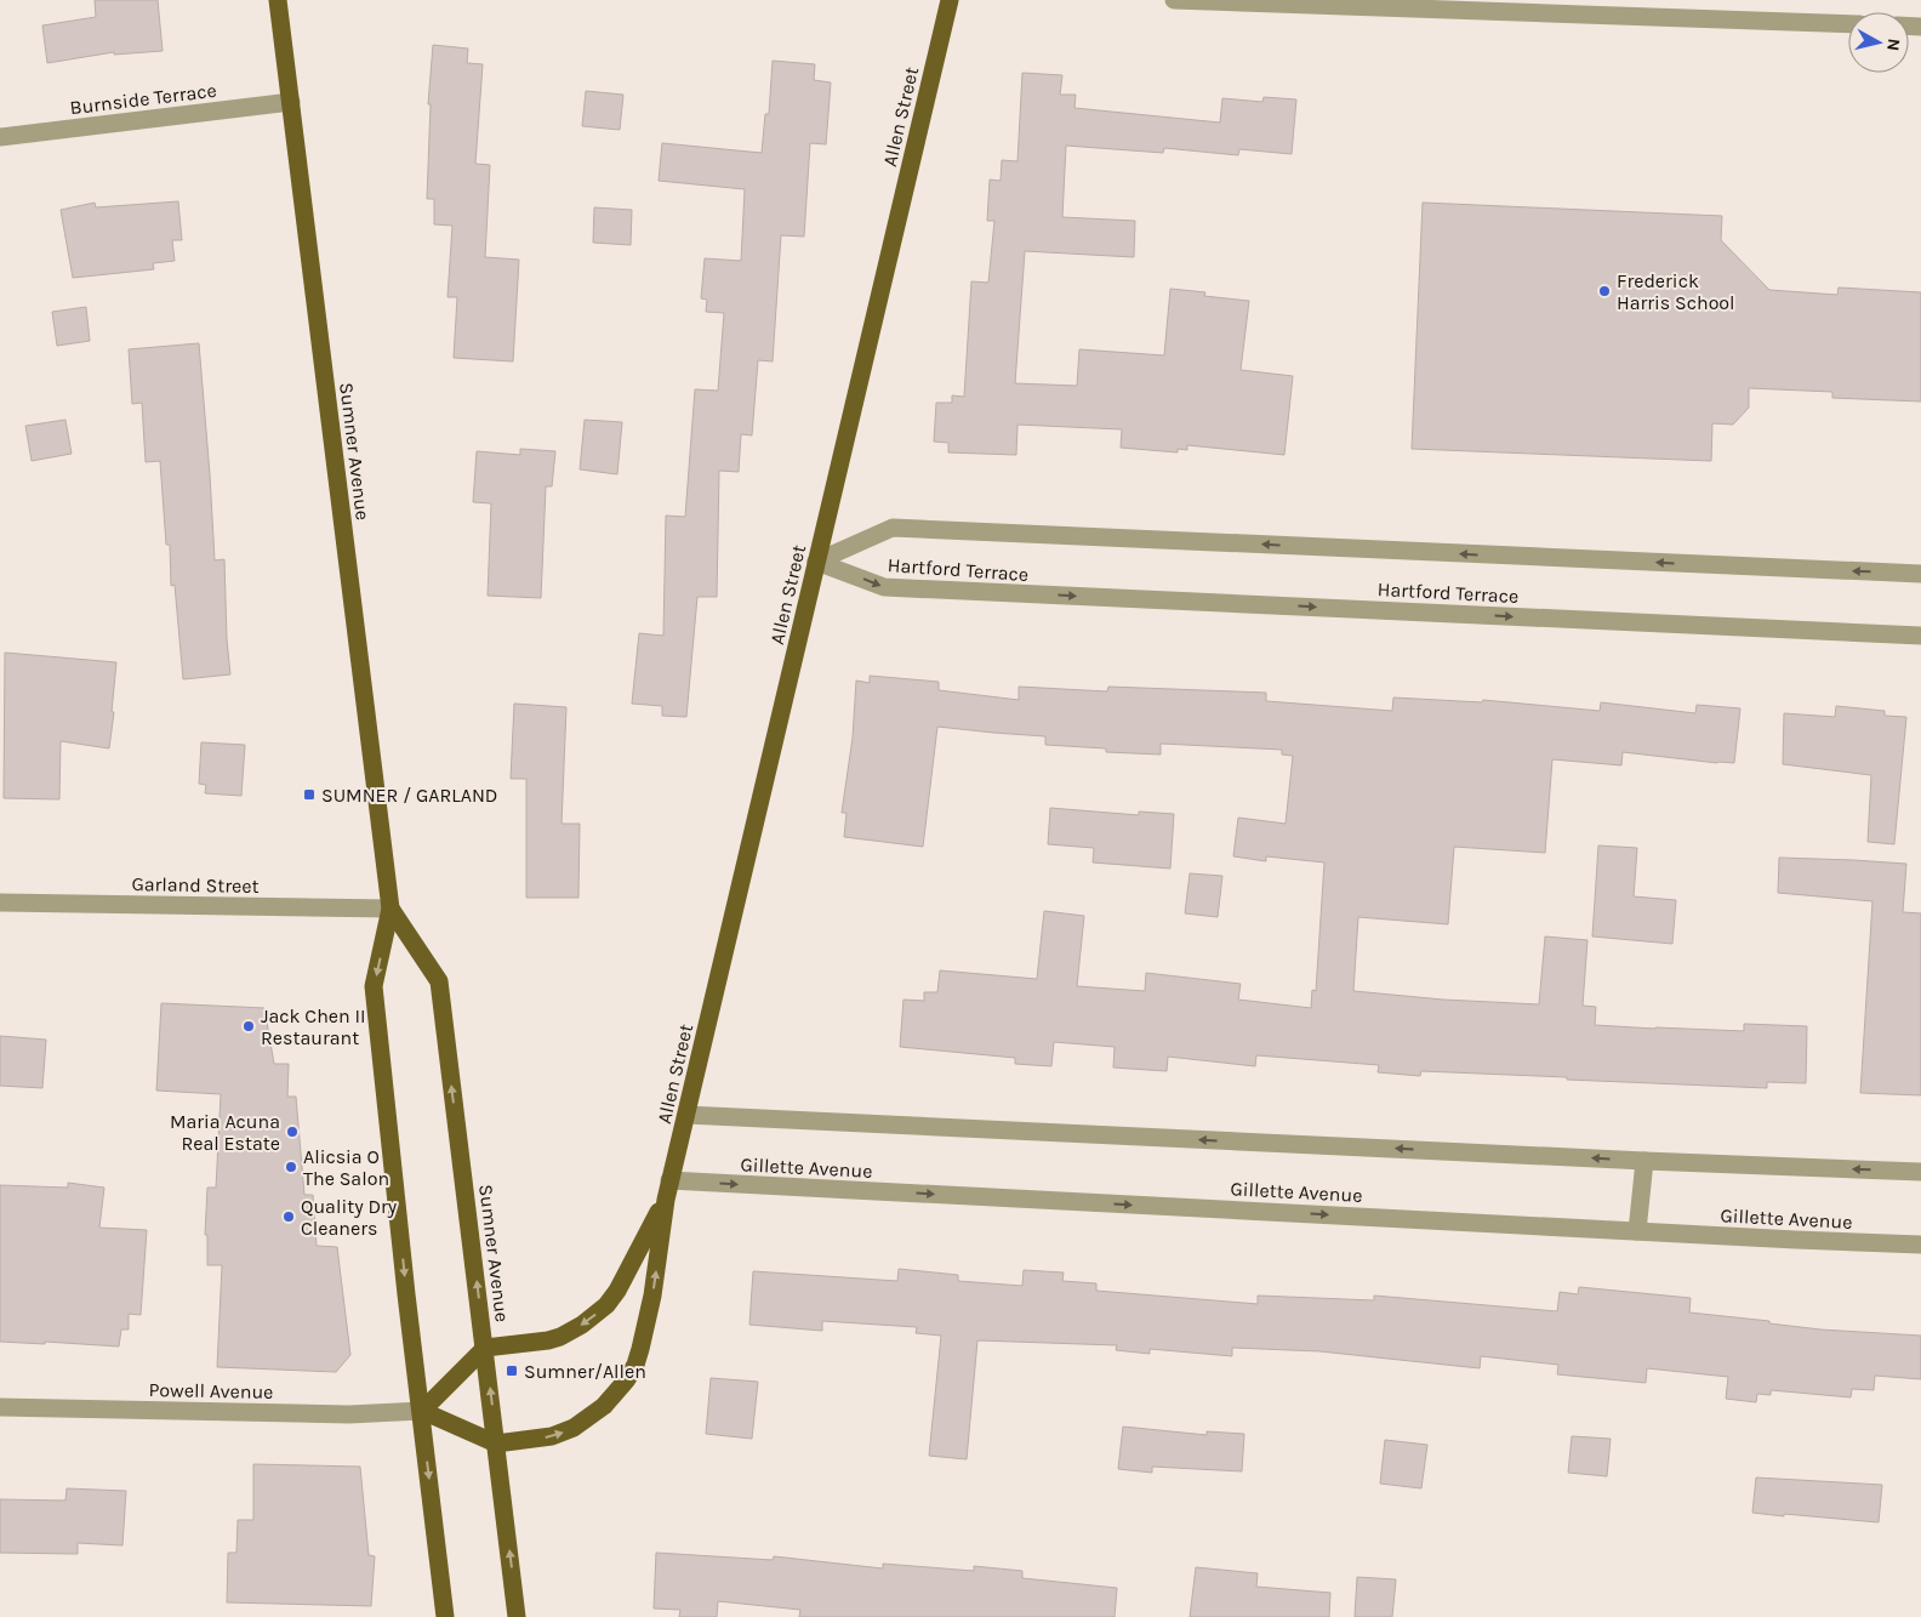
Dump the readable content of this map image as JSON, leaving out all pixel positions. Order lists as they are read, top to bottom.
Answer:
{
  "streets": {
    "main road": ["Allen Street", "Sumner Avenue"],
    "street": [
      "Burnside Terrace",
      "Hartford Terrace",
      "Garland Street",
      "Gillette Avenue",
      "Powell Avenue"
    ]
  },
  "crossings": [
    ["Burnside Terrace", "Sumner Avenue"],
    ["Allen Street", "Sumner Avenue"],
    ["Allen Street", "Hartford Terrace"],
    ["Allen Street", "Gillette Avenue"],
    ["Sumner Avenue", "Garland Street"],
    ["Sumner Avenue", "Powell Avenue"]
  ],
  "places": {
    "other": [
      "Frederick Harris School",
      "Jack Chen II Restaurant",
      "Maria Acuna Real Estate",
      "Alicsia O The Salon",
      "Quality Dry Cleaners"
    ],
    "transit": ["SUMNER / GARLAND", "Sumner/Allen"]
  },
  "north": "right"
}
